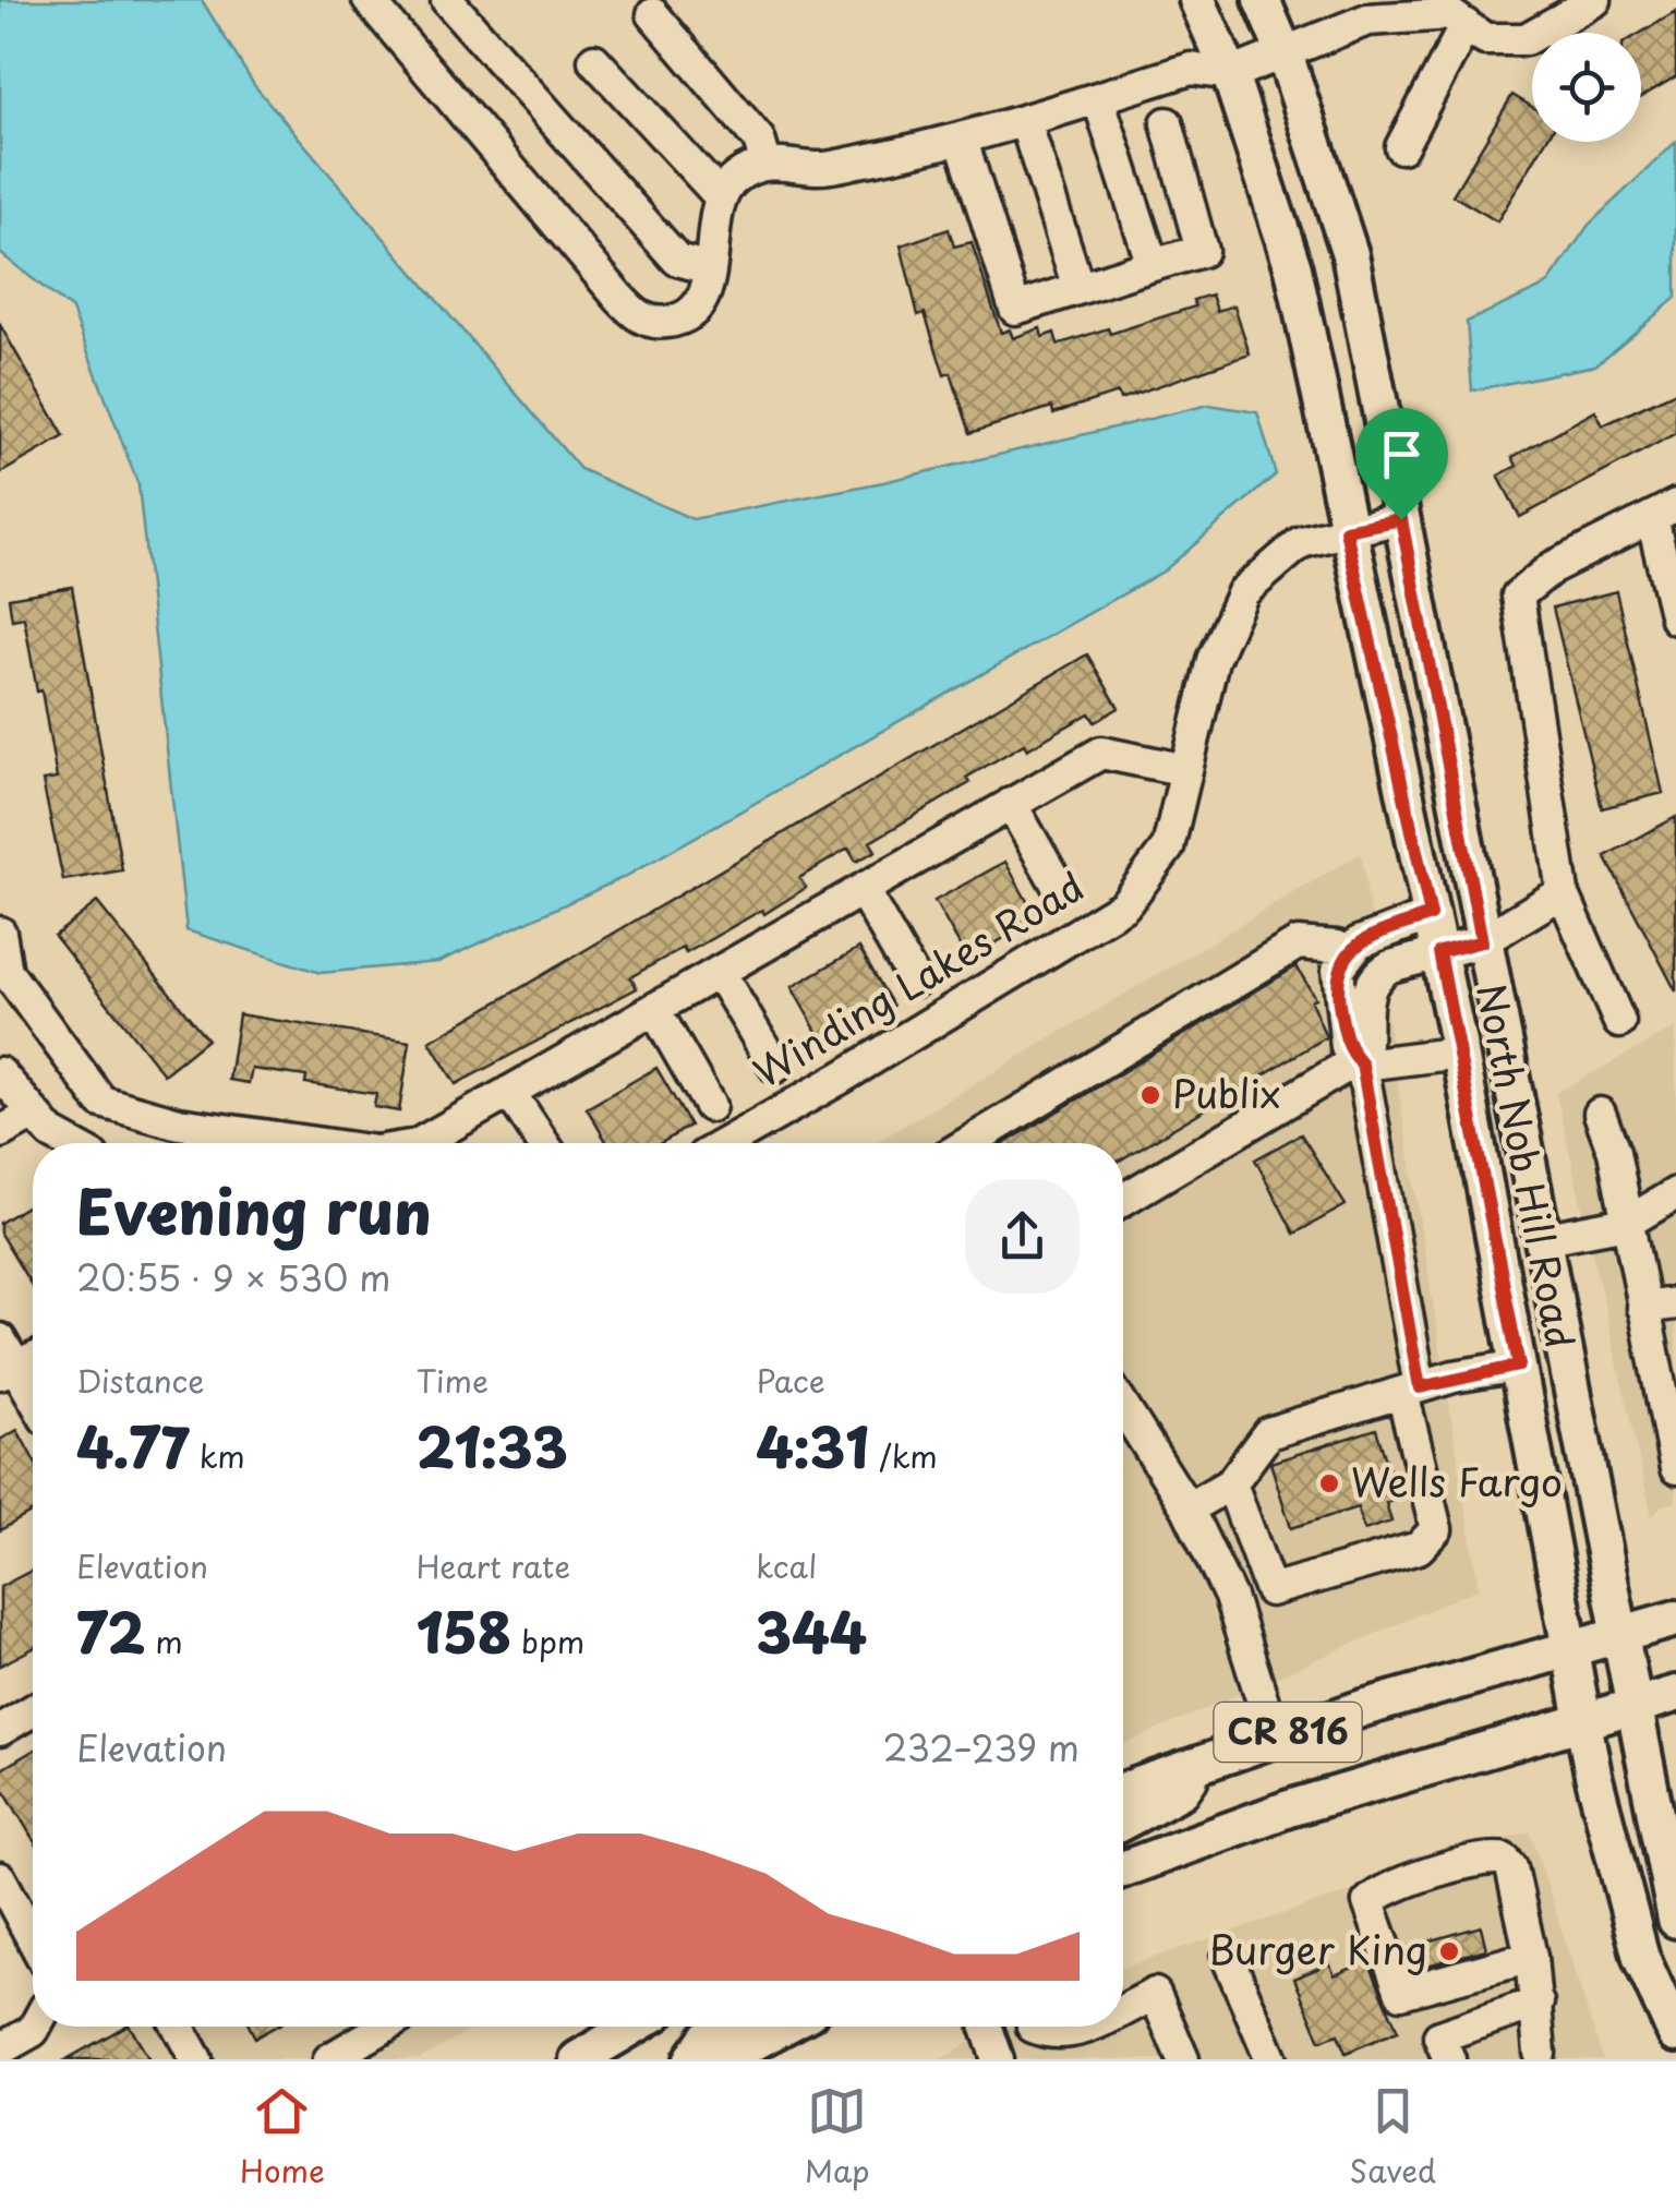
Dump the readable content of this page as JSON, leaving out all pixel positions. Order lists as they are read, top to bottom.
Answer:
{
  "streets": {
    "main road": ["North Nob Hill Road", "CR 816"],
    "street": ["Winding Lakes Road"]
  },
  "crossings": [
    ["Winding Lakes Road", "North Nob Hill Road"],
    ["North Nob Hill Road", "CR 816"]
  ],
  "places": ["Publix", "Wells Fargo", "Burger King"],
  "page": {
    "heading": ["Evening run", "20:55 · 9 × 530 m"],
    "stats": [
      ["Distance", "4.77 km"],
      ["Time", "21:33"],
      ["Pace", "4:31 /km"],
      ["Elevation", "72 m"],
      ["Heart rate", "158 bpm"],
      ["kcal", "344"]
    ],
    "chart": ["Elevation", "232–239 m"],
    "tabs": ["Home", "Map", "Saved"]
  }
}
